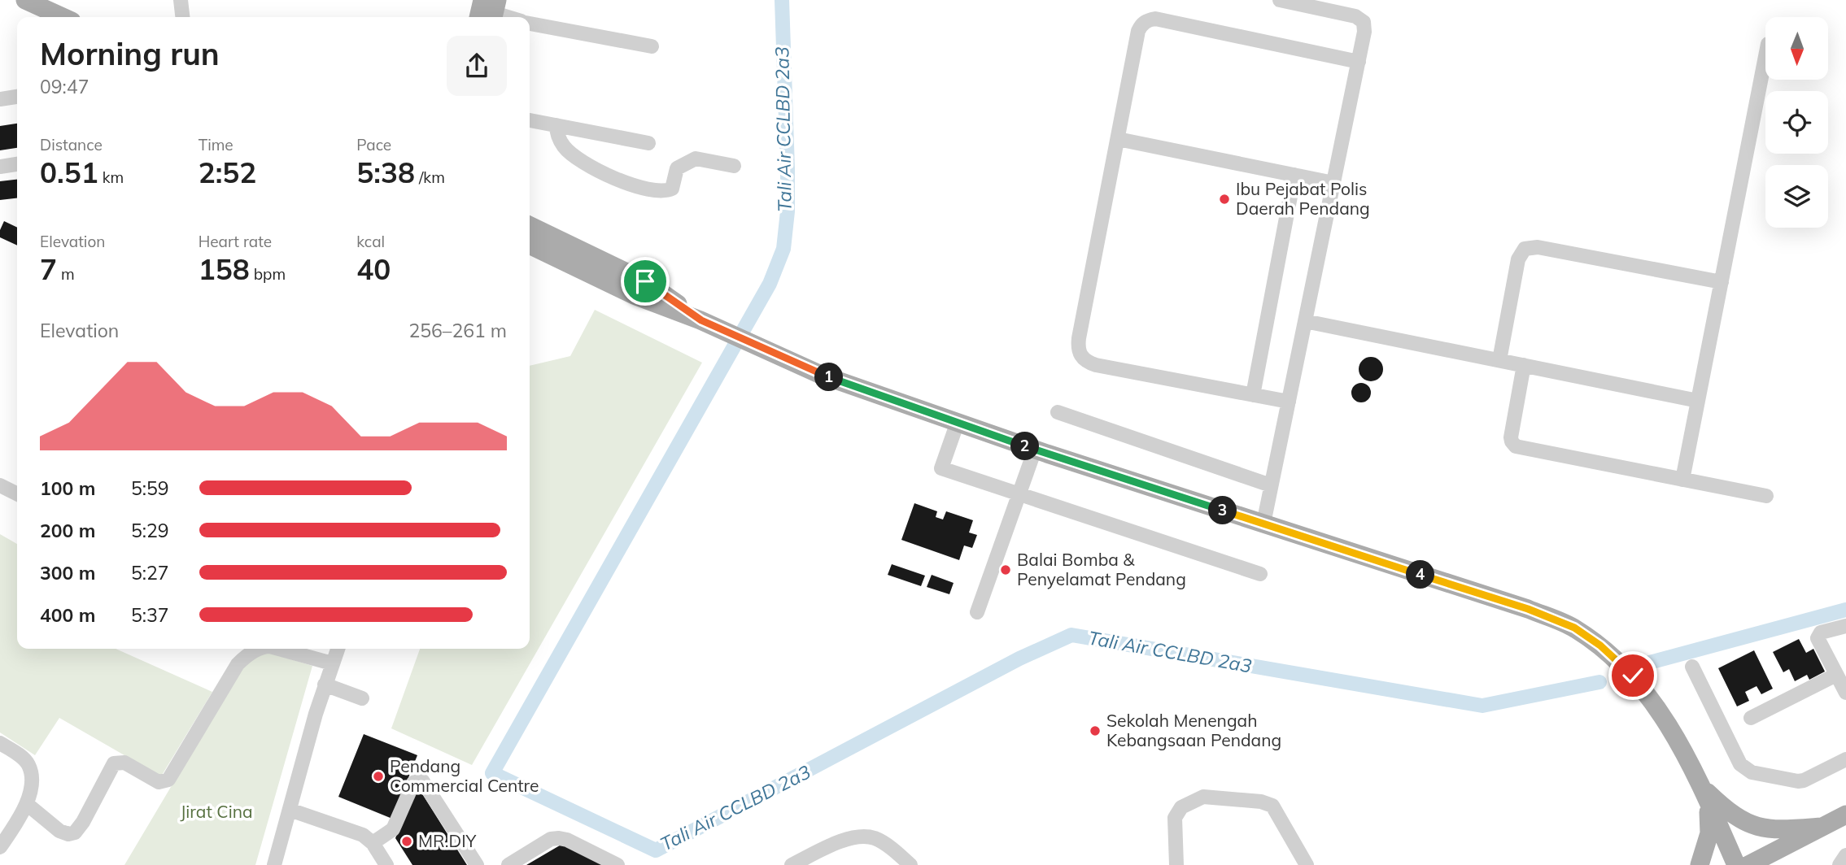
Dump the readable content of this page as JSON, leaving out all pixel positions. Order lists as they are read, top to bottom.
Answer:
{
  "water": ["Tali Air CCLBD 2a3"],
  "parks": ["Jirat Cina"],
  "places": [
    "Ibu Pejabat Polis Daerah Pendang",
    "Balai Bomba & Penyelamat Pendang",
    "Sekolah Menengah Kebangsaan Pendang",
    "Pendang Commercial Centre",
    "MR.DIY"
  ],
  "north": "bottom",
  "page": {
    "heading": ["Morning run", "09:47"],
    "stats": [
      ["Distance", "0.51 km"],
      ["Time", "2:52"],
      ["Pace", "5:38 /km"],
      ["Elevation", "7 m"],
      ["Heart rate", "158 bpm"],
      ["kcal", "40"]
    ],
    "chart": ["Elevation", "256–261 m"],
    "pins": [
      "1",
      "2",
      "3",
      "4"
    ],
    "list": [
      {
        "name": "100 m",
        "note": "5:59"
      },
      {
        "name": "200 m",
        "note": "5:29"
      },
      {
        "name": "300 m",
        "note": "5:27"
      },
      {
        "name": "400 m",
        "note": "5:37"
      }
    ]
  }
}
